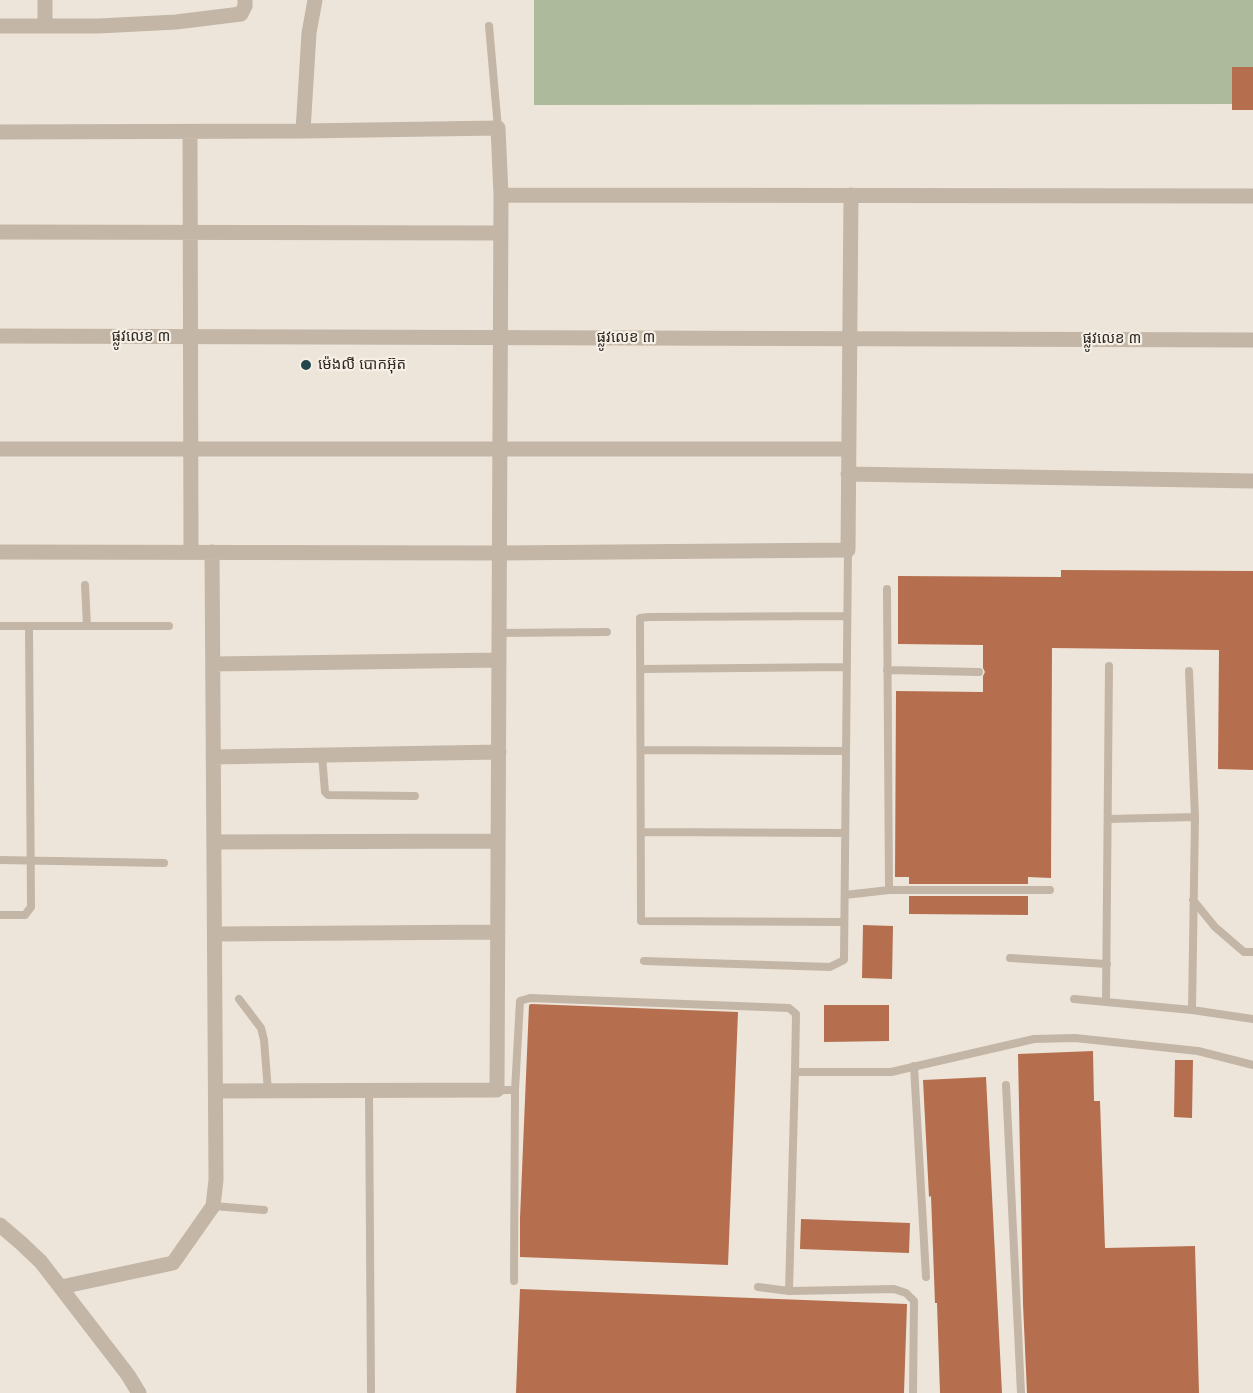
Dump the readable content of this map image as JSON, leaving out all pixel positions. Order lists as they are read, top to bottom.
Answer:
{
  "streets": {
    "street": ["ផ្លូវលេខ ៣"]
  },
  "places": ["ម៉េងលី បោកអ៊ុត"]
}
